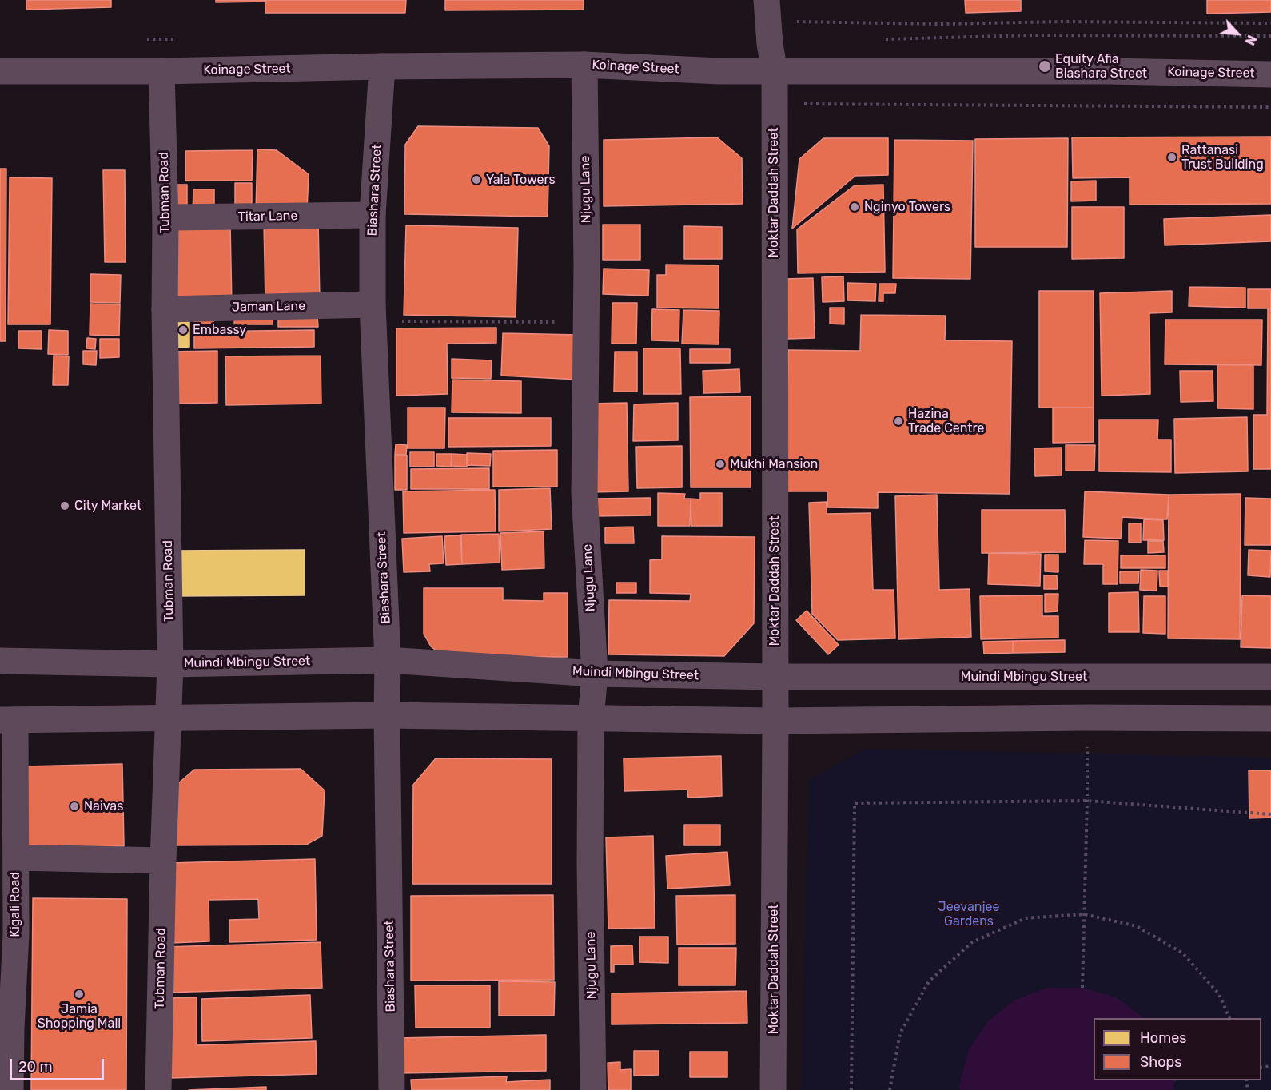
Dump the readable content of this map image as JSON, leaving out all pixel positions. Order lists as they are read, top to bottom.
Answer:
{
  "streets": {
    "street": [
      "Koinage Street",
      "Njugu Lane",
      "Biashara Street",
      "Tubman Road",
      "Moktar Daddah Street",
      "Titar Lane",
      "Jaman Lane",
      "Muindi Mbingu Street",
      "Kigali Road"
    ]
  },
  "crossings": [
    ["Koinage Street", "Njugu Lane"],
    ["Koinage Street", "Biashara Street"],
    ["Koinage Street", "Tubman Road"],
    ["Koinage Street", "Moktar Daddah Street"],
    ["Njugu Lane", "Muindi Mbingu Street"],
    ["Biashara Street", "Titar Lane"],
    ["Biashara Street", "Jaman Lane"],
    ["Biashara Street", "Muindi Mbingu Street"],
    ["Tubman Road", "Titar Lane"],
    ["Tubman Road", "Jaman Lane"],
    ["Tubman Road", "Muindi Mbingu Street"],
    ["Moktar Daddah Street", "Muindi Mbingu Street"]
  ],
  "parks": ["Jeevanjee Gardens"],
  "places": [
    "Equity Afia Biashara Street",
    "Rattanasi Trust Building",
    "Yala Towers",
    "Nginyo Towers",
    "Embassy",
    "Hazina Trade Centre",
    "Mukhi Mansion",
    "City Market",
    "Naivas",
    "Jamia Shopping Mall"
  ],
  "legend": ["Homes", "Shops"],
  "scale_bar": "20 m",
  "north": "bottom right"
}
